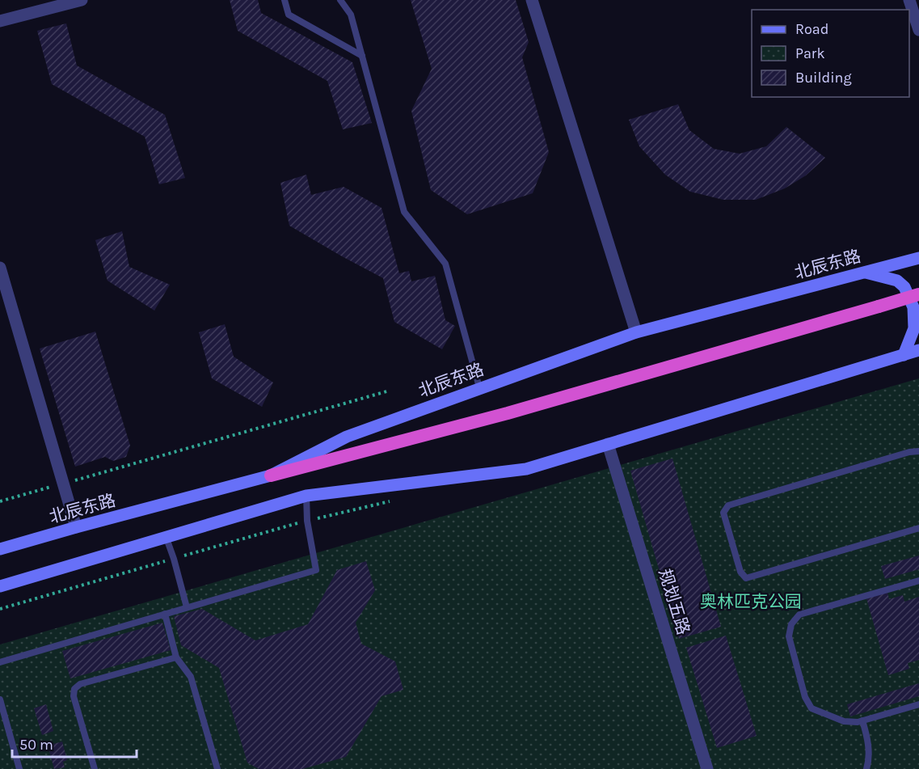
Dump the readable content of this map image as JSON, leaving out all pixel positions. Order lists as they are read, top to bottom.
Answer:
{
  "streets": {
    "main road": ["北辰东路"],
    "street": ["规划五路"]
  },
  "parks": ["奥林匹克公园"],
  "legend": ["Road", "Park", "Building"],
  "scale_bar": "50 m"
}
